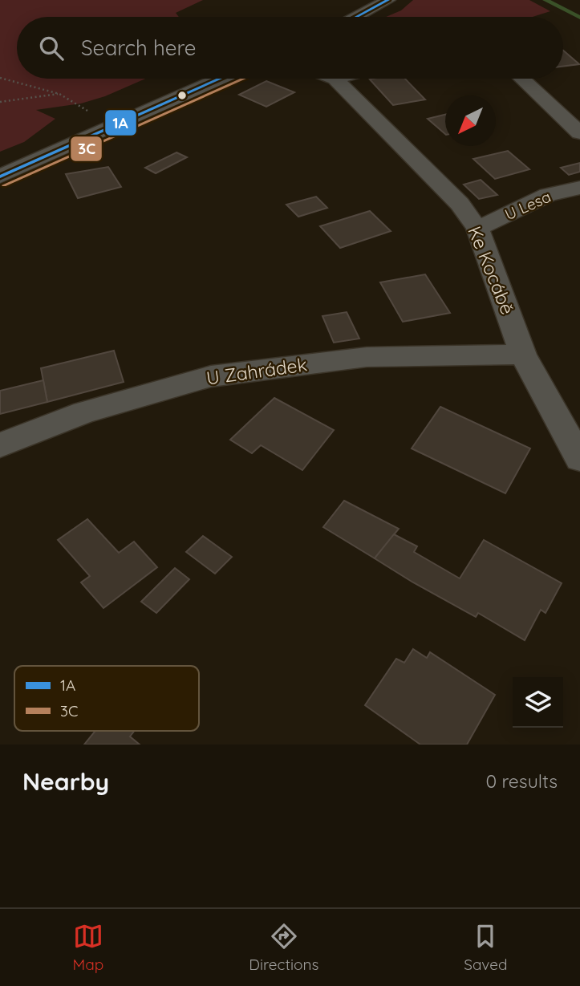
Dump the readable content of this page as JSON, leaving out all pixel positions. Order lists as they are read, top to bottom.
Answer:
{
  "streets": {
    "street": ["U Lesa", "Ke Kocábě", "U Zahrádek"]
  },
  "crossings": [
    ["U Lesa", "Ke Kocábě"],
    ["Ke Kocábě", "U Zahrádek"]
  ],
  "lines": ["transit line 1A", "transit line 3C"],
  "legend": ["1A", "3C"],
  "north": "bottom left",
  "page": {
    "search": "Search here",
    "heading": ["Nearby", "0 results"],
    "nav": ["Map", "Directions", "Saved"]
  }
}
